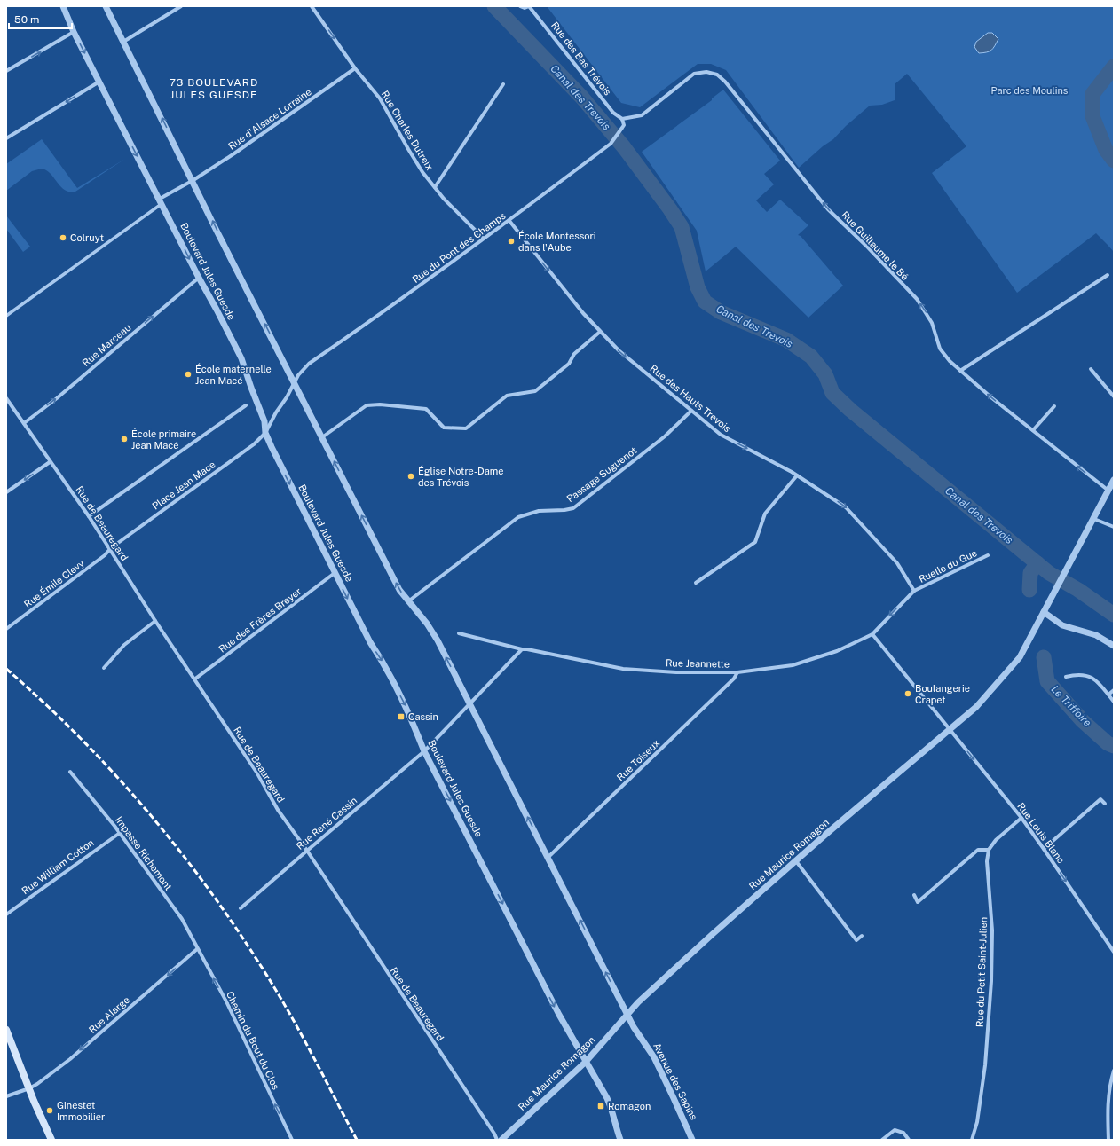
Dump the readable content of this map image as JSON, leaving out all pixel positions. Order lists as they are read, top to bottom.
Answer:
{
  "streets": {
    "street": [
      "Rue des Bas Trévois",
      "Rue d'Alsace Lorraine",
      "Rue Charles Dutreix",
      "Rue Guillaume le Bé",
      "Rue du Pont des Champs",
      "Boulevard Jules Guesde",
      "Rue Marceau",
      "Rue des Hauts Trevois",
      "Passage Suguenot",
      "Place Jean Mace",
      "Rue de Beauregard",
      "Ruelle du Gue",
      "Rue Émile Clevy",
      "Rue des Frères Breyer",
      "Rue Jeannette",
      "Rue Toiseux",
      "Rue René Cassin",
      "Rue Louis Blanc",
      "Impasse Richemont",
      "Rue Maurice Romagon",
      "Rue William Cotton",
      "Rue du Petit Saint-Julien",
      "Rue Alarge",
      "Chemin du Bout du Clos",
      "Avenue des Sapins"
    ]
  },
  "crossings": [
    ["Rue des Bas Trévois", "Rue Guillaume le Bé"],
    ["Rue des Bas Trévois", "Rue du Pont des Champs"],
    ["Rue d'Alsace Lorraine", "Rue Charles Dutreix"],
    ["Rue d'Alsace Lorraine", "Boulevard Jules Guesde"],
    ["Rue Charles Dutreix", "Rue du Pont des Champs"],
    ["Rue Guillaume le Bé", "Rue du Pont des Champs"],
    ["Rue Guillaume le Bé", "Rue Maurice Romagon"],
    ["Rue du Pont des Champs", "Boulevard Jules Guesde"],
    ["Rue du Pont des Champs", "Rue des Hauts Trevois"],
    ["Rue du Pont des Champs", "Place Jean Mace"],
    ["Boulevard Jules Guesde", "Rue Marceau"],
    ["Boulevard Jules Guesde", "Place Jean Mace"],
    ["Boulevard Jules Guesde", "Rue des Frères Breyer"],
    ["Boulevard Jules Guesde", "Rue René Cassin"],
    ["Boulevard Jules Guesde", "Rue Maurice Romagon"],
    ["Rue Marceau", "Rue de Beauregard"],
    ["Rue des Hauts Trevois", "Passage Suguenot"],
    ["Rue des Hauts Trevois", "Ruelle du Gue"],
    ["Rue des Hauts Trevois", "Rue Jeannette"],
    ["Place Jean Mace", "Rue de Beauregard"],
    ["Place Jean Mace", "Rue Émile Clevy"],
    ["Rue de Beauregard", "Rue Émile Clevy"],
    ["Rue de Beauregard", "Rue des Frères Breyer"],
    ["Rue de Beauregard", "Rue René Cassin"],
    ["Ruelle du Gue", "Rue Jeannette"],
    ["Rue Jeannette", "Rue Toiseux"],
    ["Rue Jeannette", "Rue René Cassin"],
    ["Rue Jeannette", "Rue Louis Blanc"],
    ["Rue Louis Blanc", "Rue Maurice Romagon"],
    ["Impasse Richemont", "Rue William Cotton"],
    ["Impasse Richemont", "Rue Alarge"],
    ["Impasse Richemont", "Chemin du Bout du Clos"],
    ["Rue Maurice Romagon", "Avenue des Sapins"],
    ["Rue Alarge", "Chemin du Bout du Clos"]
  ],
  "one_way": [
    "Rue Guillaume le Bé",
    "Rue Marceau",
    "Rue des Hauts Trevois",
    "Rue Louis Blanc",
    "Rue Alarge",
    "Chemin du Bout du Clos"
  ],
  "districts": ["73 BOULEVARD JULES GUESDE"],
  "water": ["Canal des Trevois", "Le Triffoire"],
  "parks": ["Parc des Moulins"],
  "places": {
    "other": [
      "Colruyt",
      "École Montessori dans l'Aube",
      "École maternelle Jean Macé",
      "École primaire Jean Macé",
      "Église Notre-Dame des Trévois",
      "Boulangerie Crapet",
      "Ginestet Immobilier"
    ],
    "transit": ["Cassin", "Romagon"]
  },
  "scale_bar": "50 m"
}
